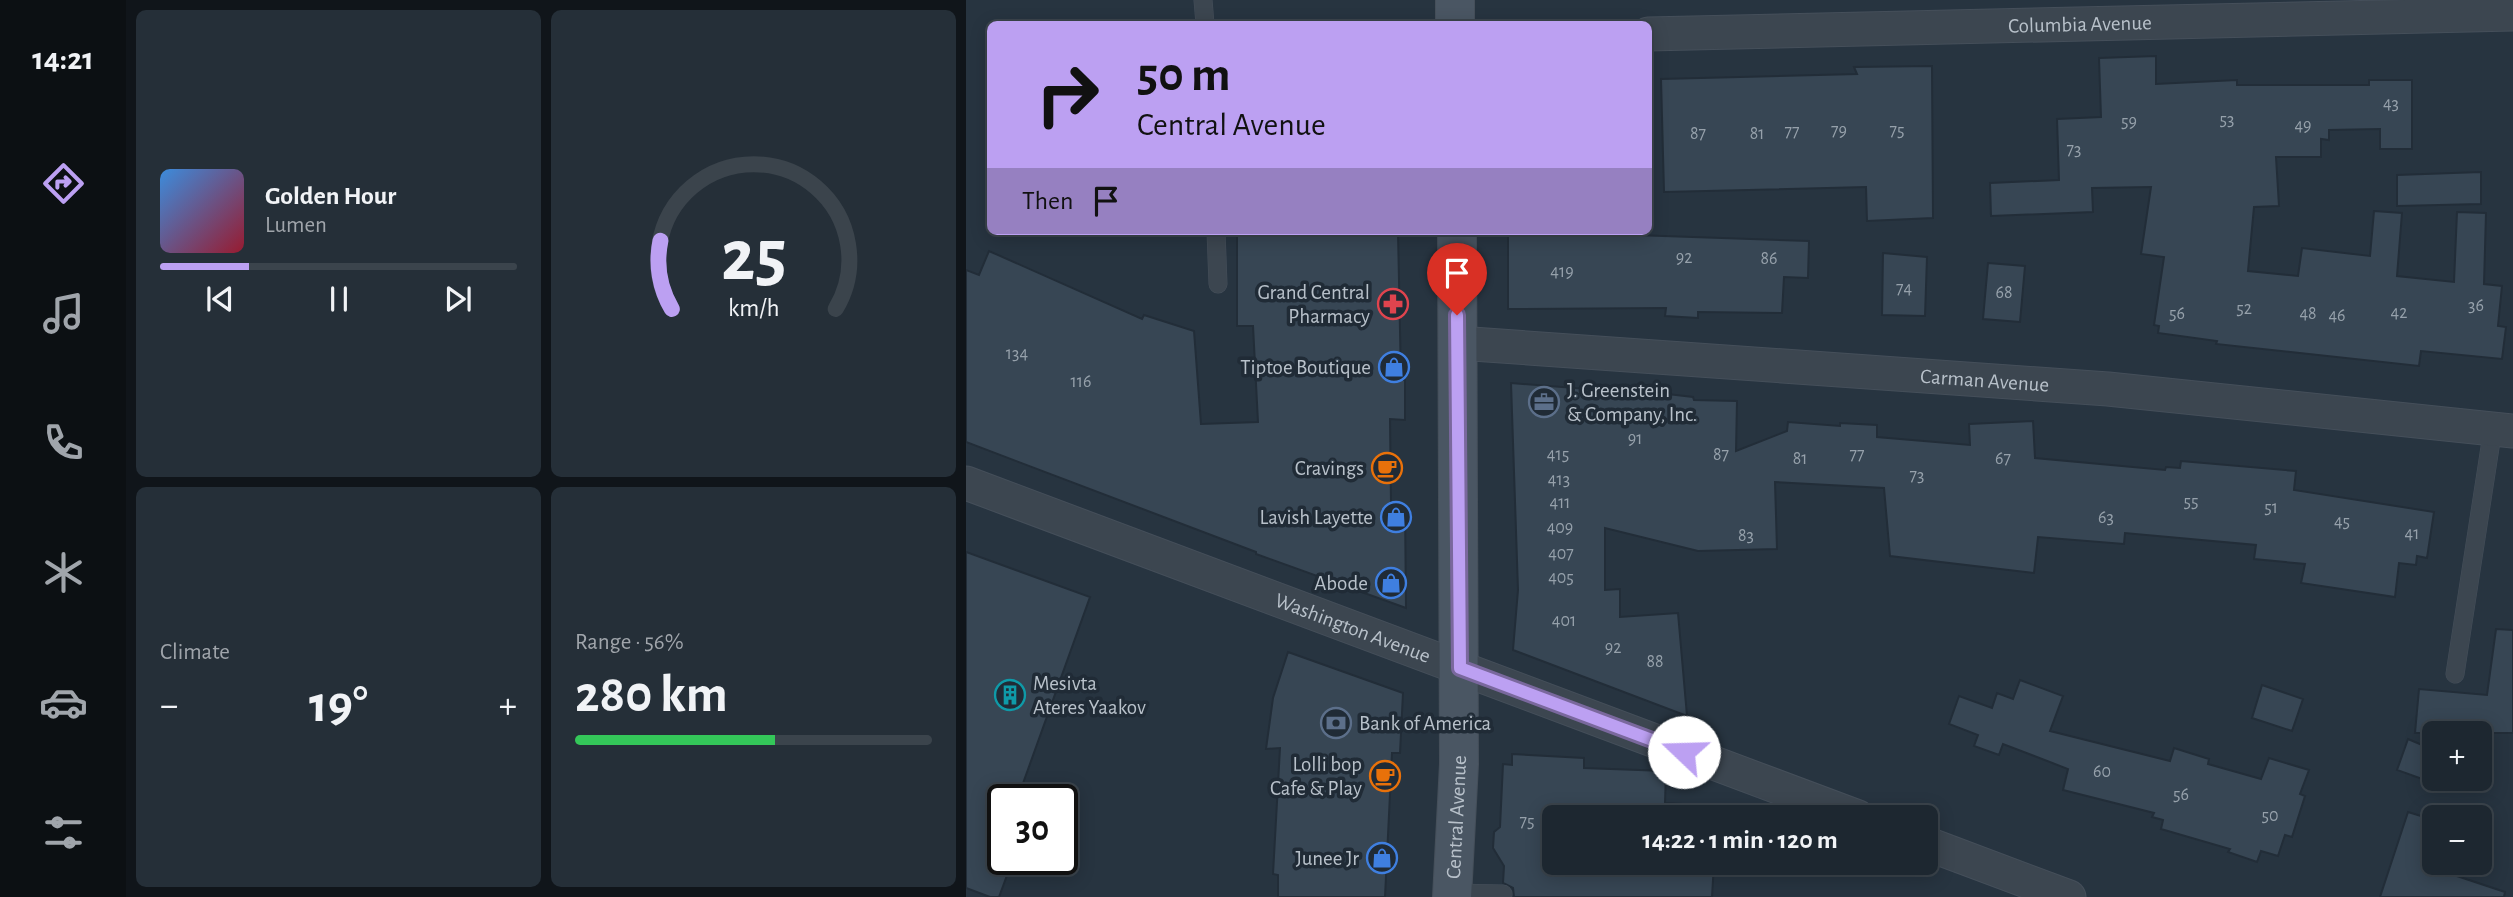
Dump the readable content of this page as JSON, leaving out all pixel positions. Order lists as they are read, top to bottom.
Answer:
{
  "streets": {
    "street": [
      "Columbia Avenue",
      "Carman Avenue",
      "Washington Avenue",
      "Central Avenue"
    ]
  },
  "crossings": [
    ["Carman Avenue", "Central Avenue"],
    ["Washington Avenue", "Central Avenue"]
  ],
  "places": {
    "pharmacy": ["Grand Central Pharmacy"],
    "shop": [
      "Tiptoe Boutique",
      "Lavish Layette",
      "Abode",
      "Junee Jr"
    ],
    "office": ["J. Greenstein & Company, Inc."],
    "cafe": ["Cravings", "Lolli bop Cafe & Play"],
    "building": ["Mesivta Ateres Yaakov"],
    "bank": ["Bank of America"]
  },
  "house_numbers": [
    "43",
    "53",
    "59",
    "49",
    "79",
    "75",
    "77",
    "87",
    "81",
    "73",
    "92",
    "86",
    "419",
    "74",
    "68",
    "36",
    "52",
    "42",
    "56",
    "48",
    "46",
    "134",
    "116",
    "91",
    "415",
    "87",
    "77",
    "81",
    "67",
    "73",
    "413",
    "55",
    "411",
    "51",
    "63",
    "45",
    "409",
    "41",
    "83",
    "407",
    "405",
    "401",
    "92",
    "88",
    "60",
    "56",
    "50",
    "75"
  ],
  "page": {
    "tabs": "14:21",
    "turn": ["50 m", "Central Avenue"],
    "then": "Then",
    "song": ["Golden Hour", "Lumen"],
    "tile": [
      "Climate",
      ["Range · 56%", "280 km"]
    ],
    "heat": ["−", "19°", "+"],
    "map_buttons": ["+", "−"],
    "limit": "30",
    "trip": "14:22 · 1 min · 120 m",
    "gauge": ["25", "km/h"]
  }
}
